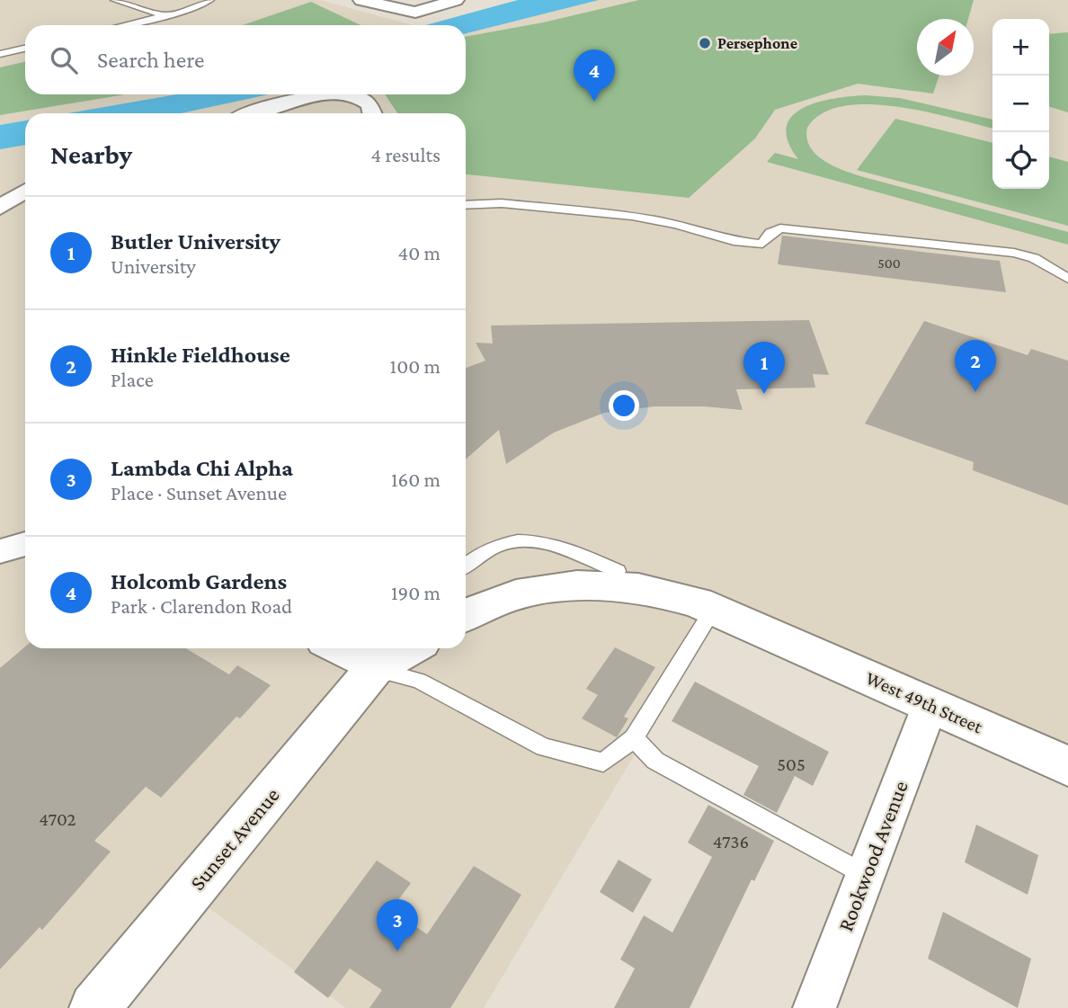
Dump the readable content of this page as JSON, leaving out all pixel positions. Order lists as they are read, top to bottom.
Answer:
{
  "streets": {
    "street": ["West 49th Street", "Sunset Avenue", "Rookwood Avenue"]
  },
  "crossings": [
    ["West 49th Street", "Rookwood Avenue"]
  ],
  "places": ["Persephone"],
  "house_numbers": [
    "500",
    "505",
    "4702",
    "4736"
  ],
  "north": "top right",
  "page": {
    "map_buttons": ["+", "−"],
    "search": "Search here",
    "pins": [
      "4",
      "2",
      "1",
      "3"
    ],
    "heading": ["Nearby", "4 results"],
    "list": [
      {
        "mark": "1",
        "name": "Butler University",
        "note": "University",
        "value": "40 m"
      },
      {
        "mark": "2",
        "name": "Hinkle Fieldhouse",
        "note": "Place",
        "value": "100 m"
      },
      {
        "mark": "3",
        "name": "Lambda Chi Alpha",
        "note": "Place · Sunset Avenue",
        "value": "160 m"
      },
      {
        "mark": "4",
        "name": "Holcomb Gardens",
        "note": "Park · Clarendon Road",
        "value": "190 m"
      }
    ]
  }
}
